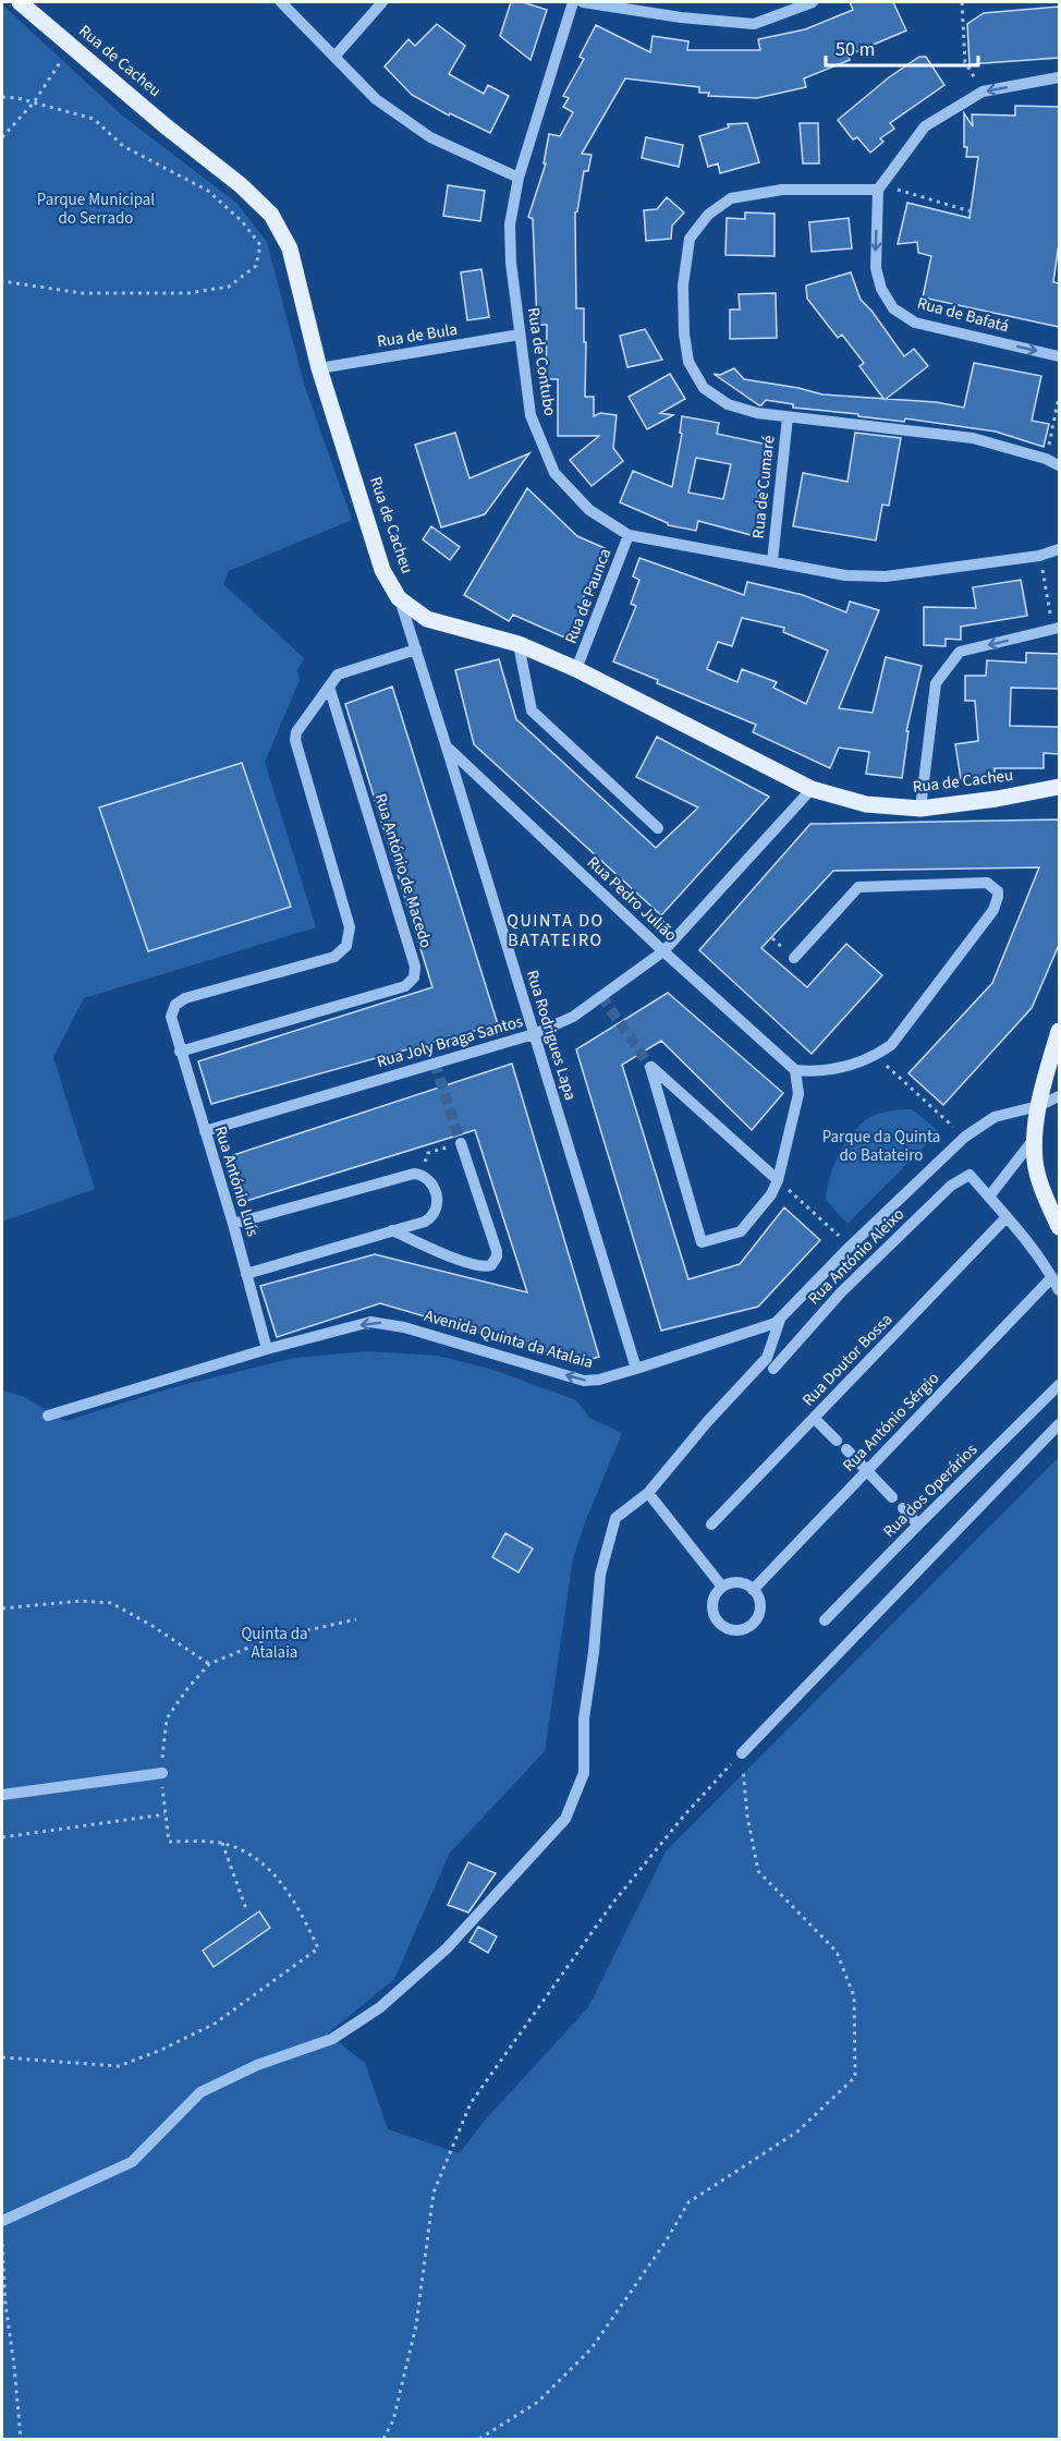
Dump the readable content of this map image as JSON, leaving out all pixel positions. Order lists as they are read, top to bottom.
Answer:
{
  "streets": {
    "main road": ["Rua de Cacheu"],
    "street": [
      "Rua de Bafatá",
      "Rua de Bula",
      "Rua de Contubo",
      "Rua de Cumaré",
      "Rua de Paunca",
      "Rua António de Macedo",
      "Rua Pedro Julião",
      "Rua Rodrigues Lapa",
      "Rua Joly Braga Santos",
      "Rua António Luís",
      "Rua António Aleixo",
      "Avenida Quinta da Atalaia",
      "Rua Doutor Bossa",
      "Rua António Sérgio",
      "Rua dos Operários"
    ]
  },
  "crossings": [
    ["Rua de Cacheu", "Rua de Bula"],
    ["Rua de Cacheu", "Rua de Paunca"],
    ["Rua de Cacheu", "Rua Rodrigues Lapa"],
    ["Rua de Cacheu", "Rua Joly Braga Santos"],
    ["Rua de Bula", "Rua de Contubo"],
    ["Rua de Contubo", "Rua de Cumaré"],
    ["Rua de Contubo", "Rua de Paunca"],
    ["Rua António de Macedo", "Rua António Luís"],
    ["Rua Pedro Julião", "Rua Rodrigues Lapa"],
    ["Rua Pedro Julião", "Rua Joly Braga Santos"],
    ["Rua Rodrigues Lapa", "Rua Joly Braga Santos"],
    ["Rua Rodrigues Lapa", "Avenida Quinta da Atalaia"],
    ["Rua Joly Braga Santos", "Rua António Luís"],
    ["Rua António Luís", "Avenida Quinta da Atalaia"]
  ],
  "one_way": ["Rua de Bafatá"],
  "districts": ["QUINTA DO BATATEIRO"],
  "parks": ["Parque Municipal do Serrado", "Parque da Quinta do Batateiro", "Quinta da Atalaia"],
  "scale_bar": "50 m"
}
